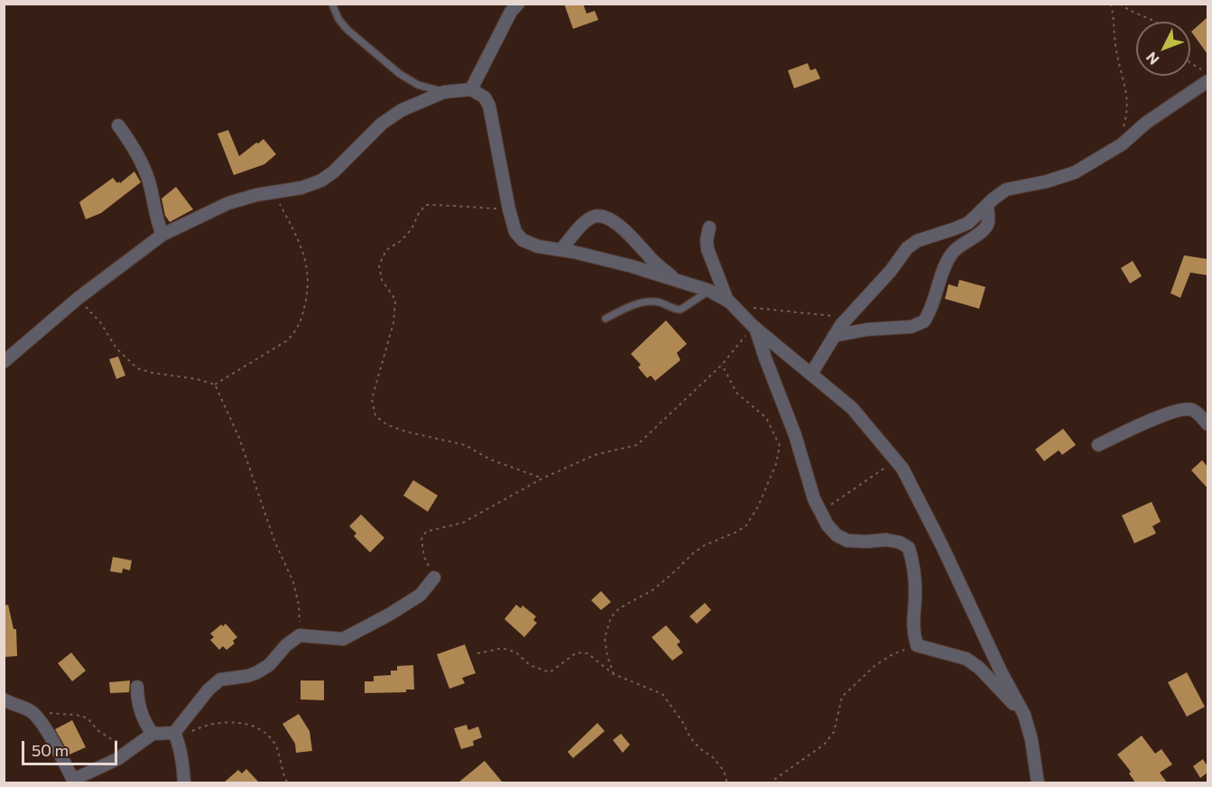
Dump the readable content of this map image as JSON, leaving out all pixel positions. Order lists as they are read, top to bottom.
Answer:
{
  "scale_bar": "50 m",
  "north": "bottom left"
}
